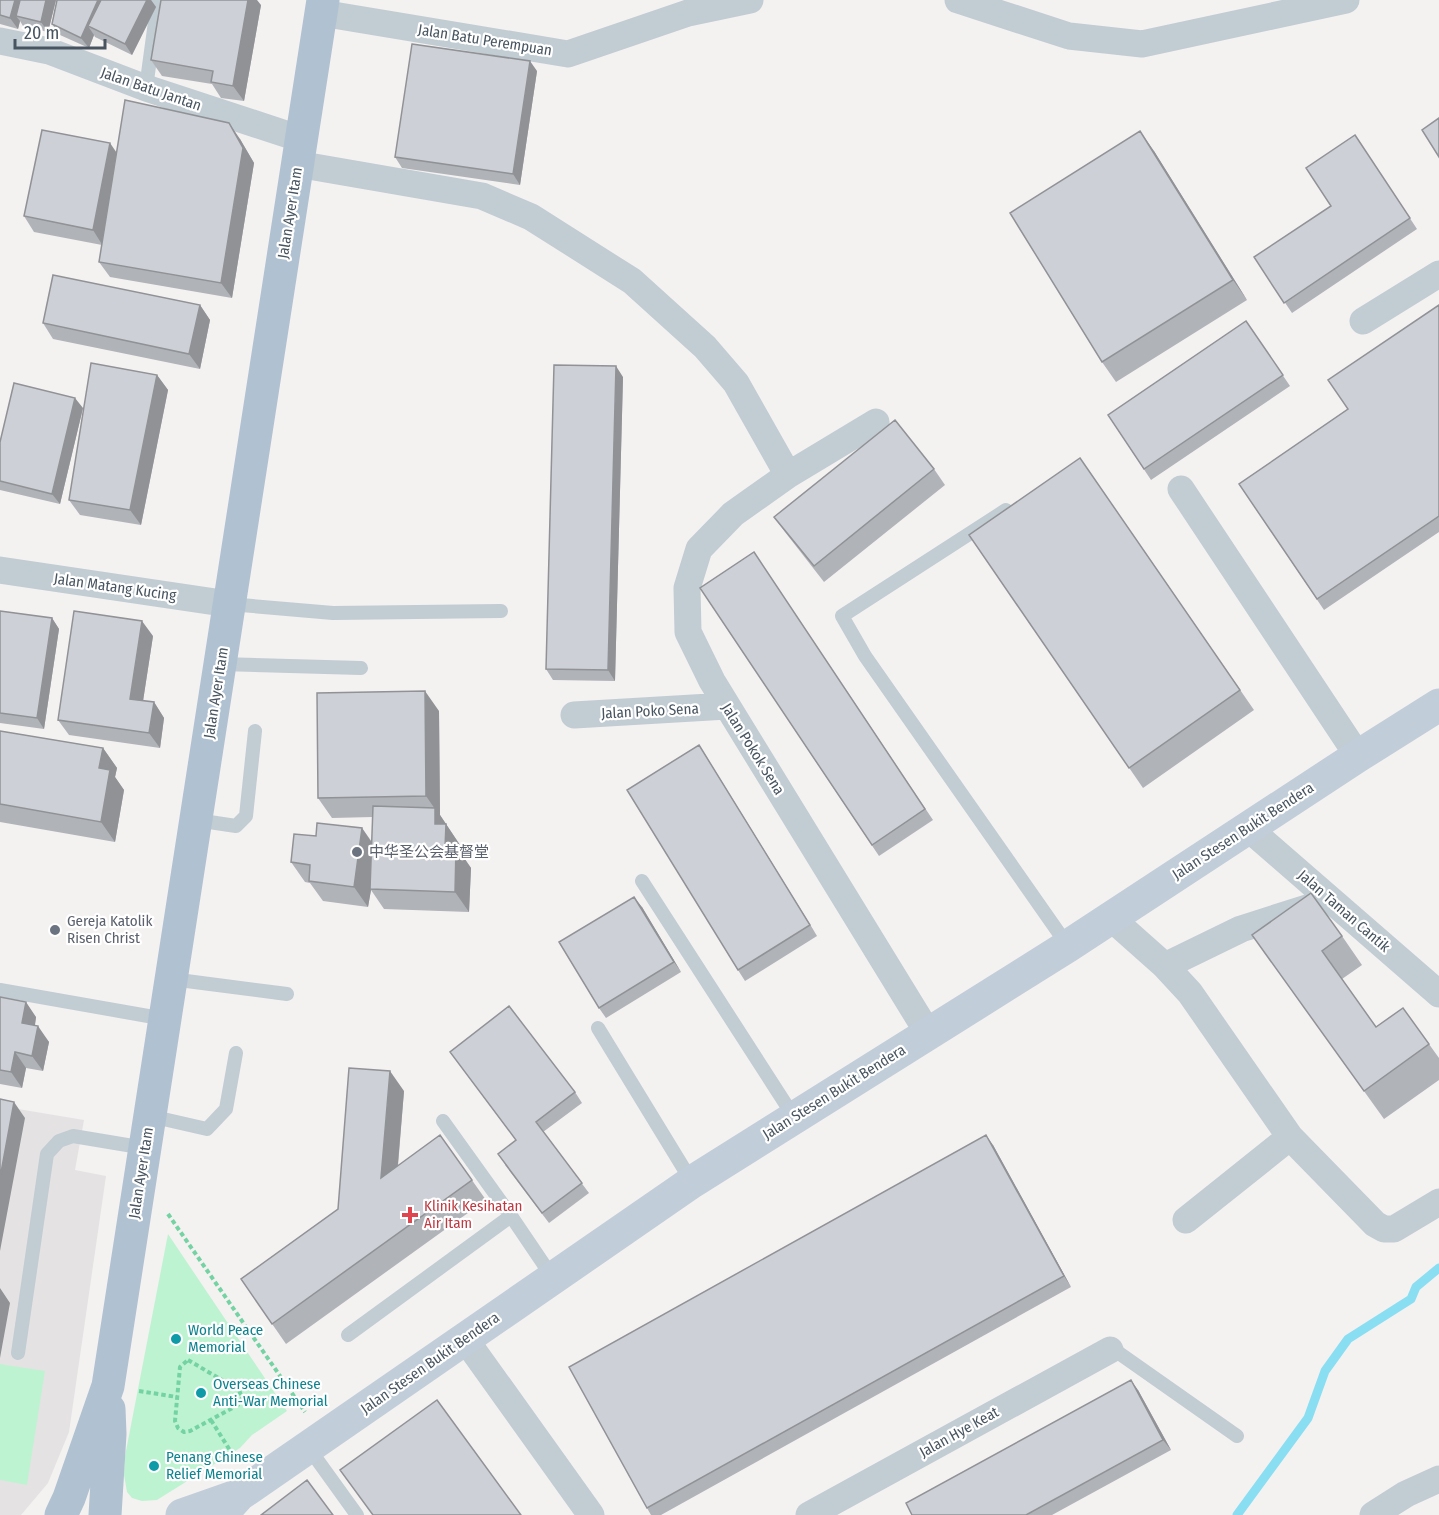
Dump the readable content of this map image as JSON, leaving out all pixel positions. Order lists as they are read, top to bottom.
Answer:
{
  "streets": {
    "main road": ["Jalan Ayer Itam"],
    "street": [
      "Jalan Batu Perempuan",
      "Jalan Batu Jantan",
      "Jalan Matang Kucing",
      "Jalan Poko Sena",
      "Jalan Pokok Sena",
      "Jalan Stesen Bukit Bendera",
      "Jalan Taman Cantik",
      "Jalan Hye Keat"
    ]
  },
  "crossings": [
    ["Jalan Batu Perempuan", "Jalan Ayer Itam"],
    ["Jalan Batu Jantan", "Jalan Ayer Itam"],
    ["Jalan Batu Jantan", "Jalan Pokok Sena"],
    ["Jalan Ayer Itam", "Jalan Matang Kucing"],
    ["Jalan Poko Sena", "Jalan Pokok Sena"],
    ["Jalan Pokok Sena", "Jalan Stesen Bukit Bendera"],
    ["Jalan Stesen Bukit Bendera", "Jalan Taman Cantik"]
  ],
  "places": {
    "other": [
      "中华圣公会基督堂",
      "Gereja Katolik Risen Christ",
      "World Peace Memorial",
      "Overseas Chinese Anti-War Memorial",
      "Penang Chinese Relief Memorial"
    ],
    "health": ["Klinik Kesihatan Air Itam"]
  },
  "scale_bar": "20 m"
}
